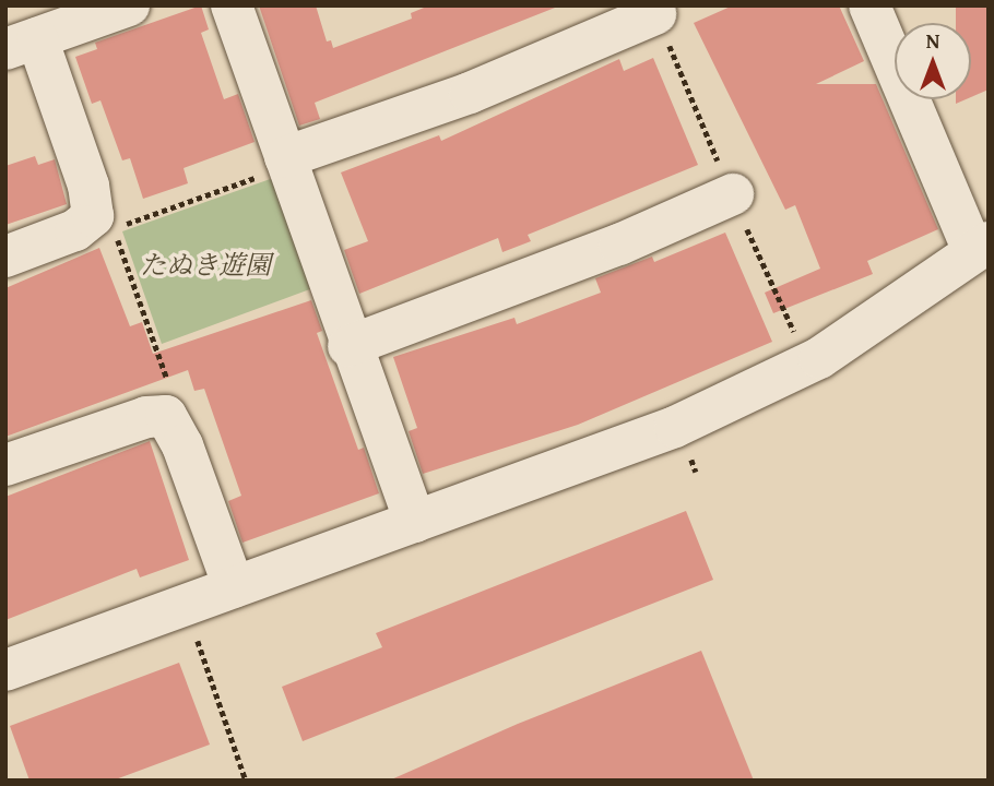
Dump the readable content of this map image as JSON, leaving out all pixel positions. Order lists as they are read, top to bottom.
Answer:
{
  "parks": ["たぬき遊園"],
  "north": "top"
}
